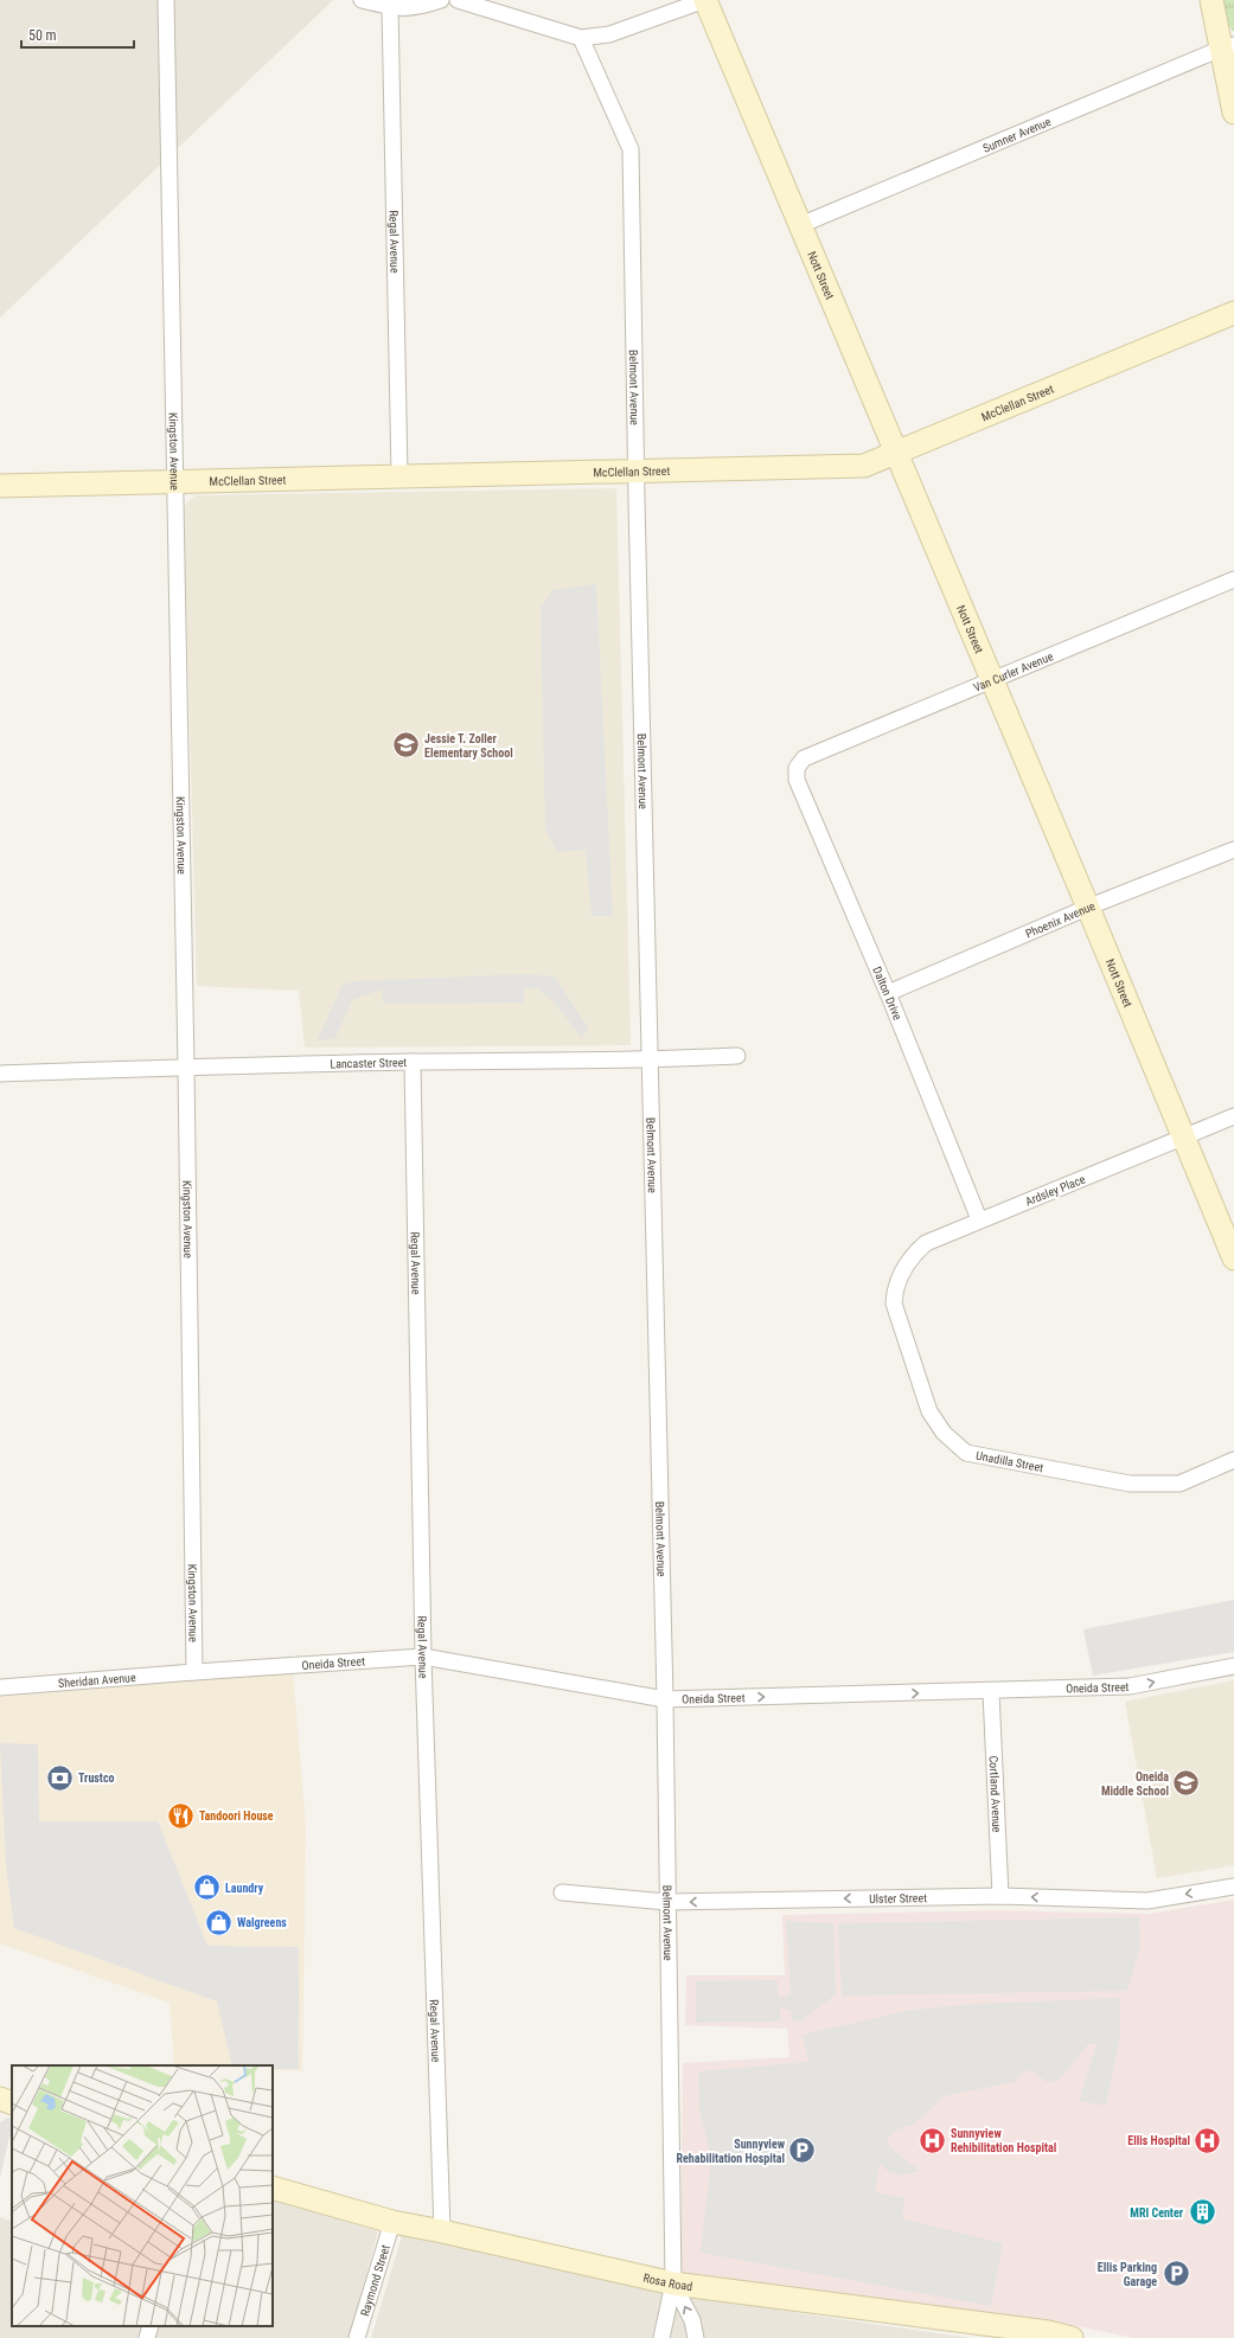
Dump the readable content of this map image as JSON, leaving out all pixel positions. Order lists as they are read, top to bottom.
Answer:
{
  "streets": {
    "street": [
      "Sumner Avenue",
      "Regal Avenue",
      "Nott Street",
      "Belmont Avenue",
      "McClellan Street",
      "Kingston Avenue",
      "Van Curler Avenue",
      "Phoenix Avenue",
      "Dalton Drive",
      "Lancaster Street",
      "Ardsley Place",
      "Unadilla Street",
      "Oneida Street",
      "Sheridan Avenue",
      "Cortland Avenue",
      "Ulster Street",
      "Raymond Street",
      "Rosa Road"
    ]
  },
  "crossings": [
    ["Sumner Avenue", "Nott Street"],
    ["Regal Avenue", "McClellan Street"],
    ["Regal Avenue", "Lancaster Street"],
    ["Regal Avenue", "Oneida Street"],
    ["Regal Avenue", "Rosa Road"],
    ["Nott Street", "McClellan Street"],
    ["Nott Street", "Van Curler Avenue"],
    ["Nott Street", "Phoenix Avenue"],
    ["Nott Street", "Ardsley Place"],
    ["Belmont Avenue", "McClellan Street"],
    ["Belmont Avenue", "Lancaster Street"],
    ["Belmont Avenue", "Oneida Street"],
    ["Belmont Avenue", "Ulster Street"],
    ["Belmont Avenue", "Rosa Road"],
    ["McClellan Street", "Kingston Avenue"],
    ["Kingston Avenue", "Lancaster Street"],
    ["Kingston Avenue", "Oneida Street"],
    ["Kingston Avenue", "Sheridan Avenue"],
    ["Van Curler Avenue", "Dalton Drive"],
    ["Phoenix Avenue", "Dalton Drive"],
    ["Dalton Drive", "Ardsley Place"],
    ["Ardsley Place", "Unadilla Street"],
    ["Oneida Street", "Sheridan Avenue"],
    ["Oneida Street", "Cortland Avenue"],
    ["Cortland Avenue", "Ulster Street"],
    ["Raymond Street", "Rosa Road"]
  ],
  "one_way": ["Oneida Street", "Ulster Street"],
  "places": {
    "school or university": ["Jessie T. Zoller Elementary School", "Oneida Middle School"],
    "bank": ["Trustco"],
    "restaurant": ["Tandoori House"],
    "shop": ["Laundry", "Walgreens"],
    "hospital": ["Sunnyview Rehibilitation Hospital", "Ellis Hospital"],
    "parking": ["Sunnyview Rehabilitation Hospital", "Ellis Parking Garage"],
    "building": ["MRI Center"]
  },
  "scale_bar": "50 m"
}
